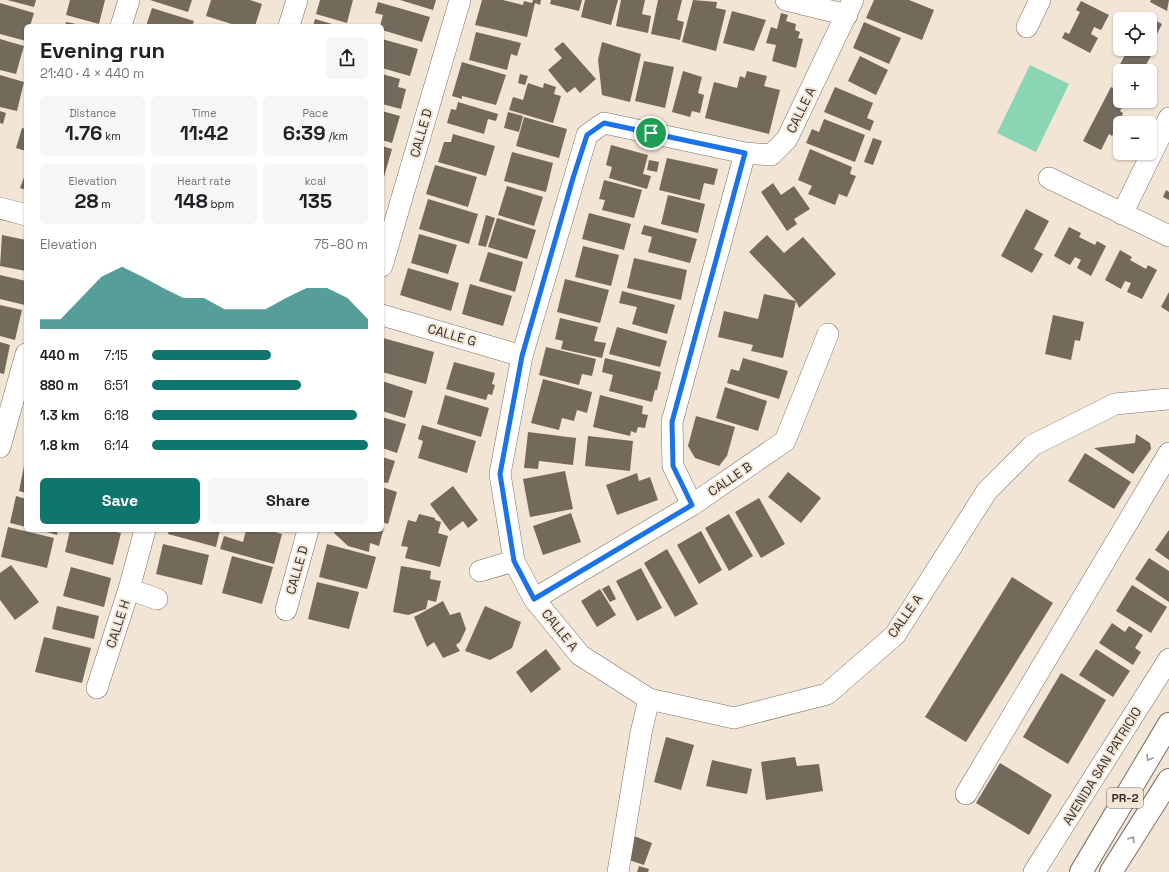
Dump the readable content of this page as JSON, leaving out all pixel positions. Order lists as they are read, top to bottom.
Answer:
{
  "streets": {
    "main road": ["PR-2"],
    "street": [
      "CALLE A",
      "CALLE D",
      "CALLE G",
      "CALLE B",
      "CALLE H",
      "AVENIDA SAN PATRICIO"
    ]
  },
  "crossings": [
    ["CALLE A", "CALLE G"],
    ["CALLE A", "CALLE B"]
  ],
  "page": {
    "map_buttons": ["+", "−"],
    "heading": ["Evening run", "21:40 · 4 × 440 m"],
    "stats": [
      ["Distance", "1.76 km"],
      ["Time", "11:42"],
      ["Pace", "6:39 /km"],
      ["Elevation", "28 m"],
      ["Heart rate", "148 bpm"],
      ["kcal", "135"]
    ],
    "chart": ["Elevation", "75–80 m"],
    "list": [
      {
        "name": "440 m",
        "note": "7:15"
      },
      {
        "name": "880 m",
        "note": "6:51"
      },
      {
        "name": "1.3 km",
        "note": "6:18"
      },
      {
        "name": "1.8 km",
        "note": "6:14"
      }
    ],
    "buttons": ["Save", "Share"]
  }
}
